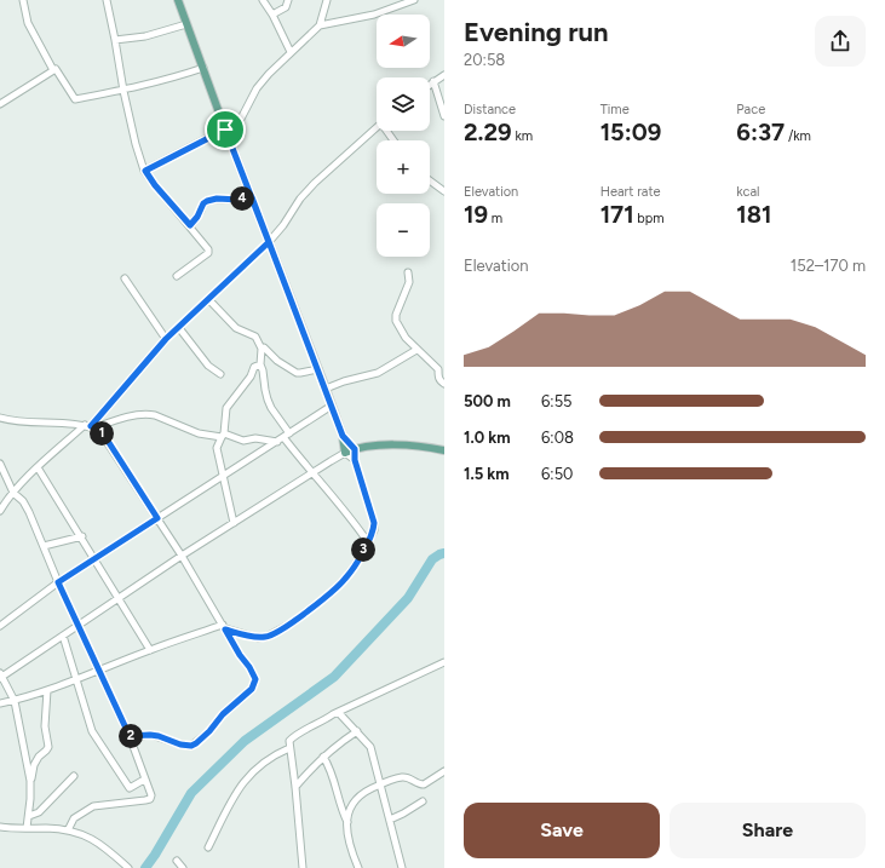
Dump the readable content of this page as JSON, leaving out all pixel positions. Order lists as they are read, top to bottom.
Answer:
{
  "north": "left",
  "page": {
    "heading": ["Evening run", "20:58"],
    "map_buttons": ["+", "−"],
    "stats": [
      ["Distance", "2.29 km"],
      ["Time", "15:09"],
      ["Pace", "6:37 /km"],
      ["Elevation", "19 m"],
      ["Heart rate", "171 bpm"],
      ["kcal", "181"]
    ],
    "pins": [
      "4",
      "1",
      "3",
      "2"
    ],
    "chart": ["Elevation", "152–170 m"],
    "list": [
      {
        "name": "500 m",
        "note": "6:55"
      },
      {
        "name": "1.0 km",
        "note": "6:08"
      },
      {
        "name": "1.5 km",
        "note": "6:50"
      }
    ],
    "buttons": ["Save", "Share"]
  }
}
